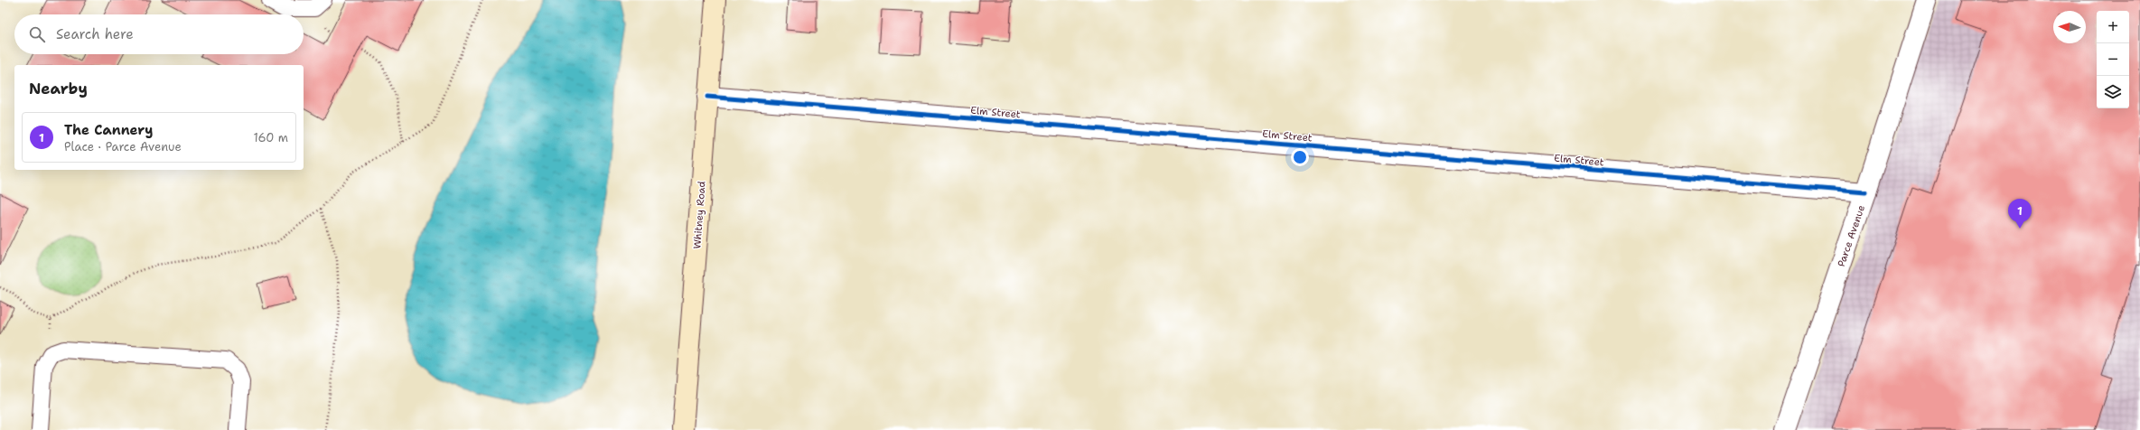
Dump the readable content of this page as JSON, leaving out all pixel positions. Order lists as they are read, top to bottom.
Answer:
{
  "streets": {
    "main road": ["Whitney Road"],
    "street": ["Elm Street", "Parce Avenue"]
  },
  "crossings": [
    ["Elm Street", "Whitney Road"],
    ["Elm Street", "Parce Avenue"]
  ],
  "north": "left",
  "page": {
    "map_buttons": ["+", "−"],
    "search": "Search here",
    "heading": "Nearby",
    "list": [
      {
        "mark": "1",
        "name": "The Cannery",
        "note": "Place · Parce Avenue",
        "value": "160 m"
      }
    ],
    "pins": "1"
  }
}
